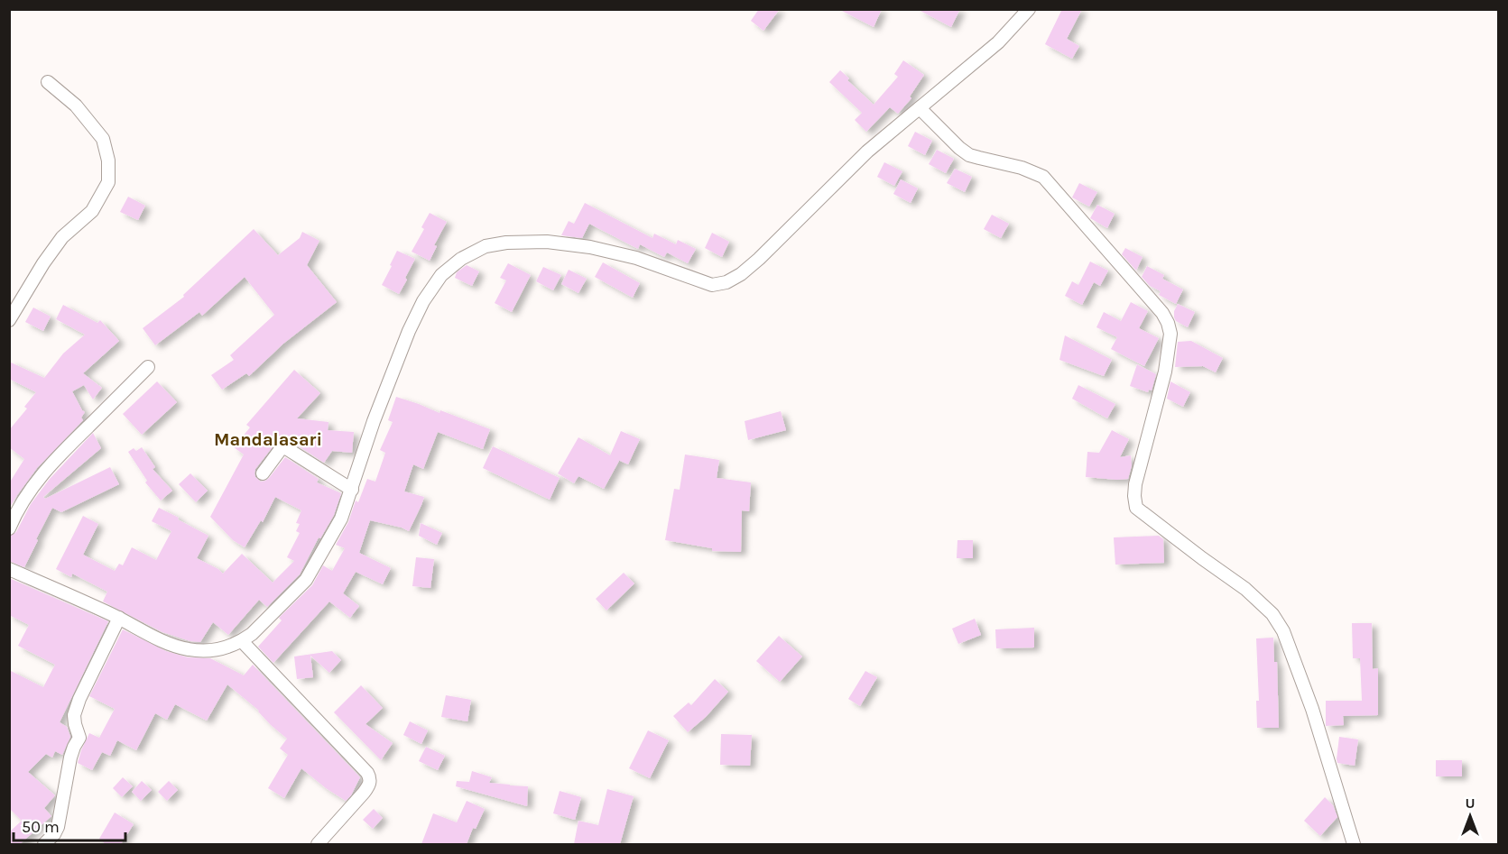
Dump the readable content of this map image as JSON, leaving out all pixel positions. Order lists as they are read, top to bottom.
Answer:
{
  "districts": ["Mandalasari"],
  "scale_bar": "50 m",
  "north": "top"
}
